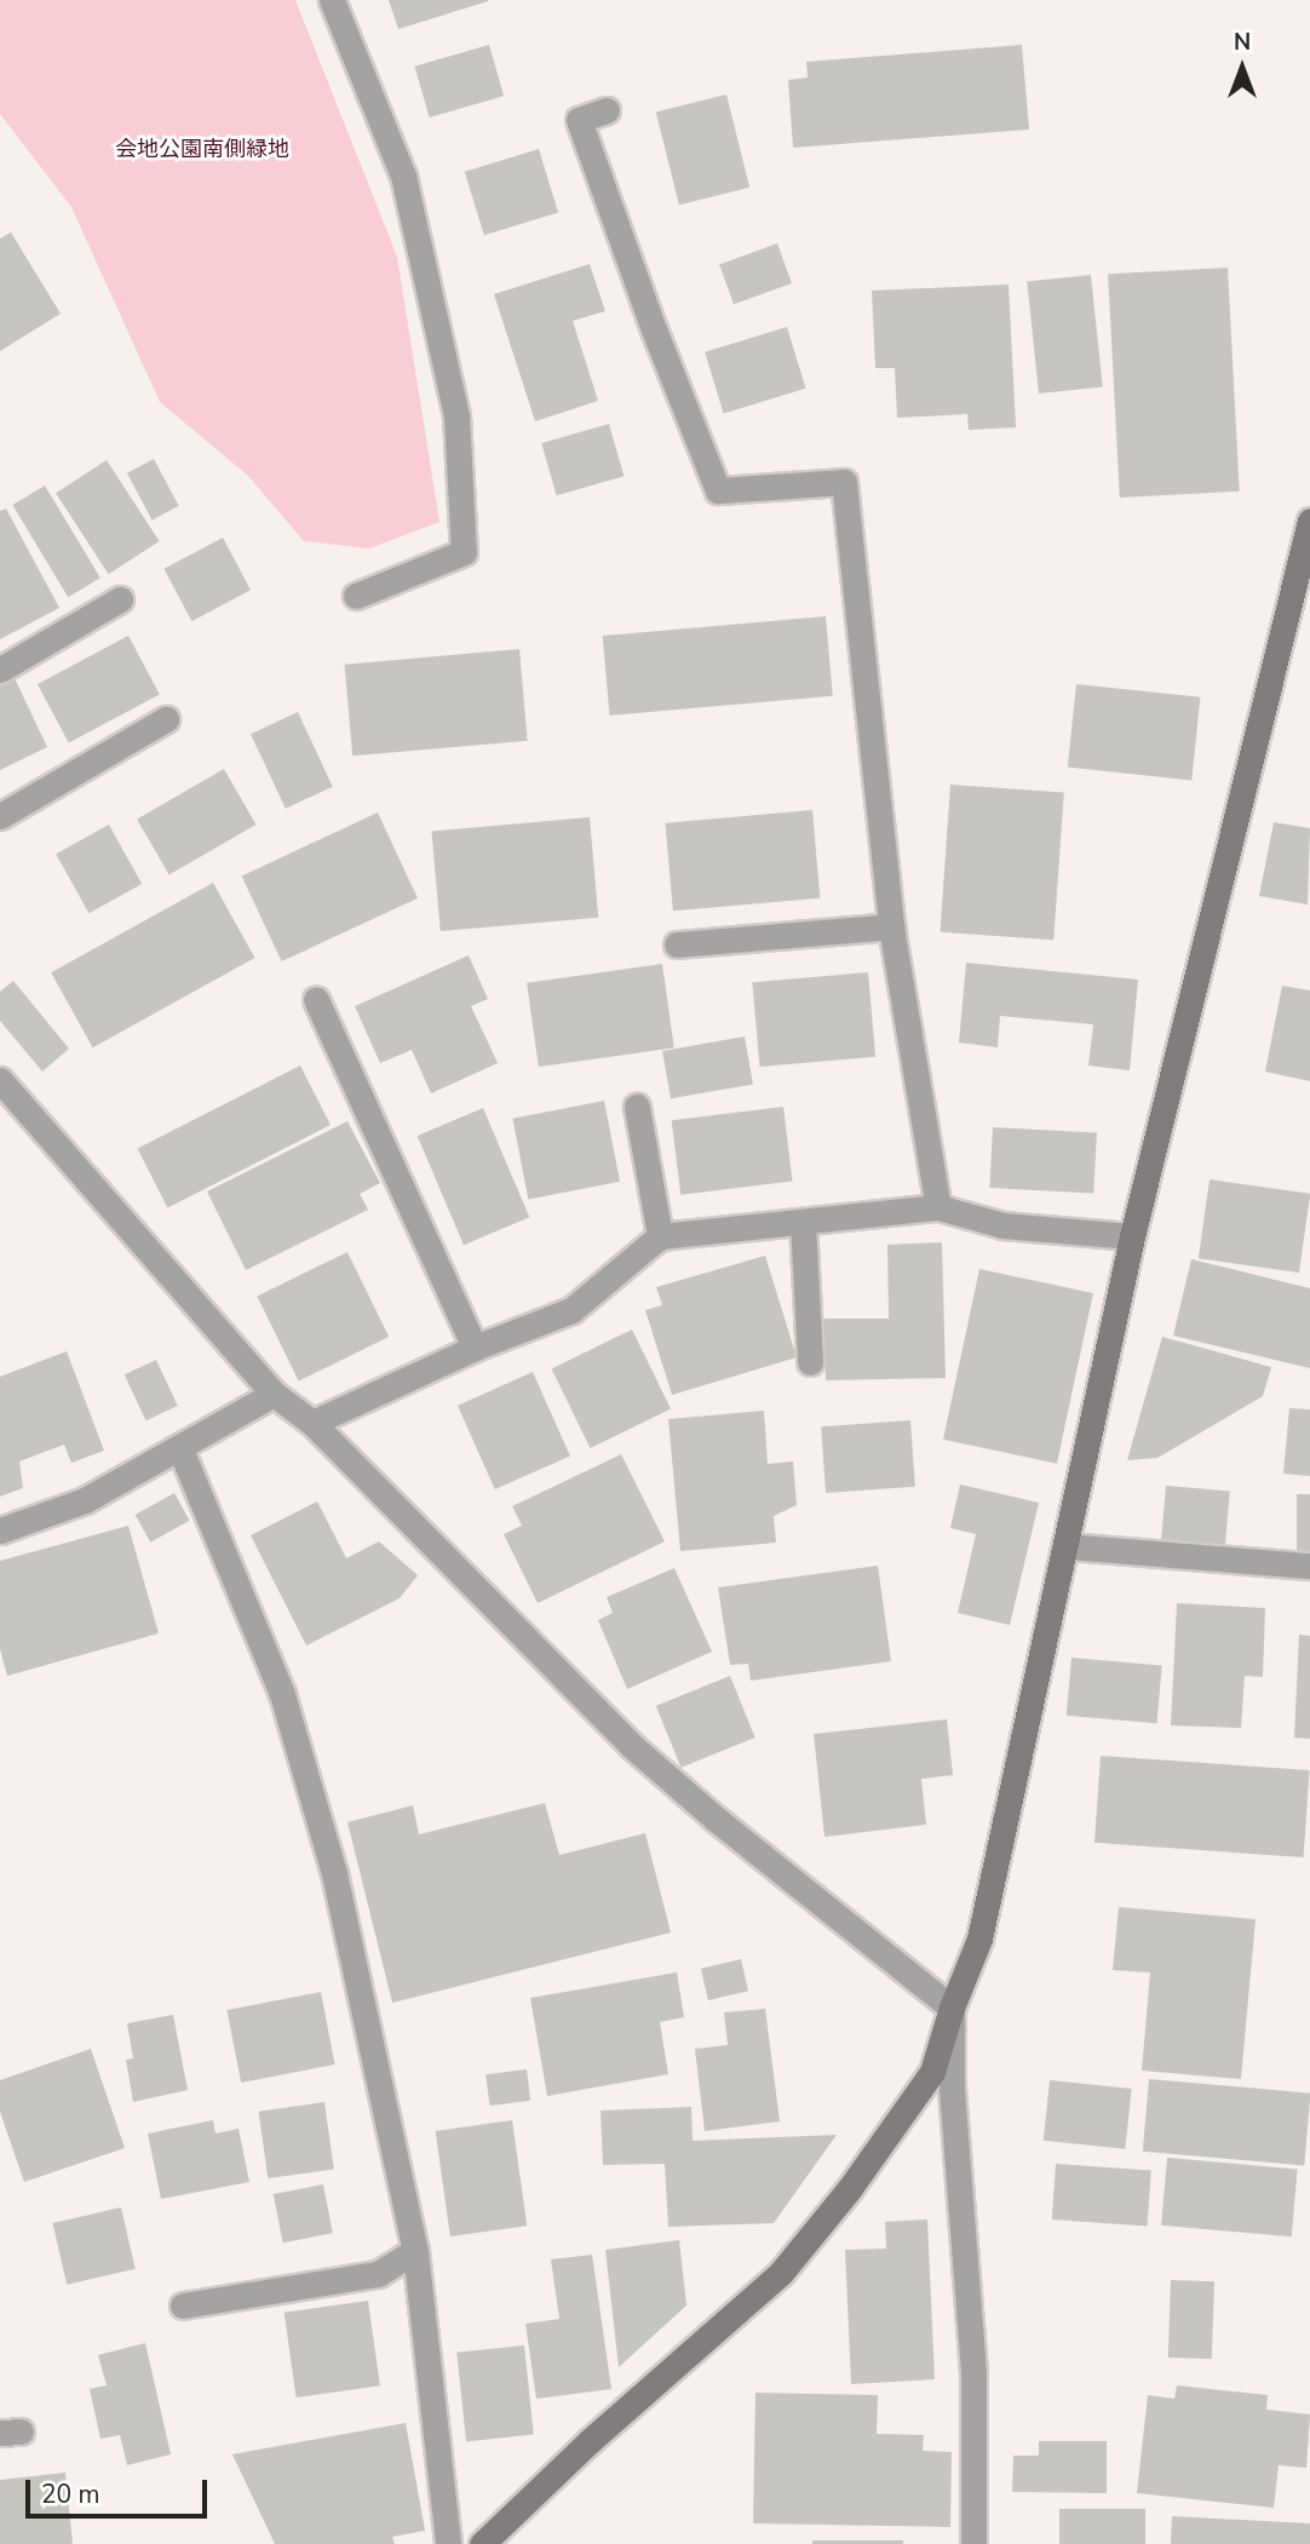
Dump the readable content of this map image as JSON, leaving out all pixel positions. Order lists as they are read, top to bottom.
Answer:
{
  "parks": ["会地公園南側緑地"],
  "scale_bar": "20 m",
  "north": "top"
}
